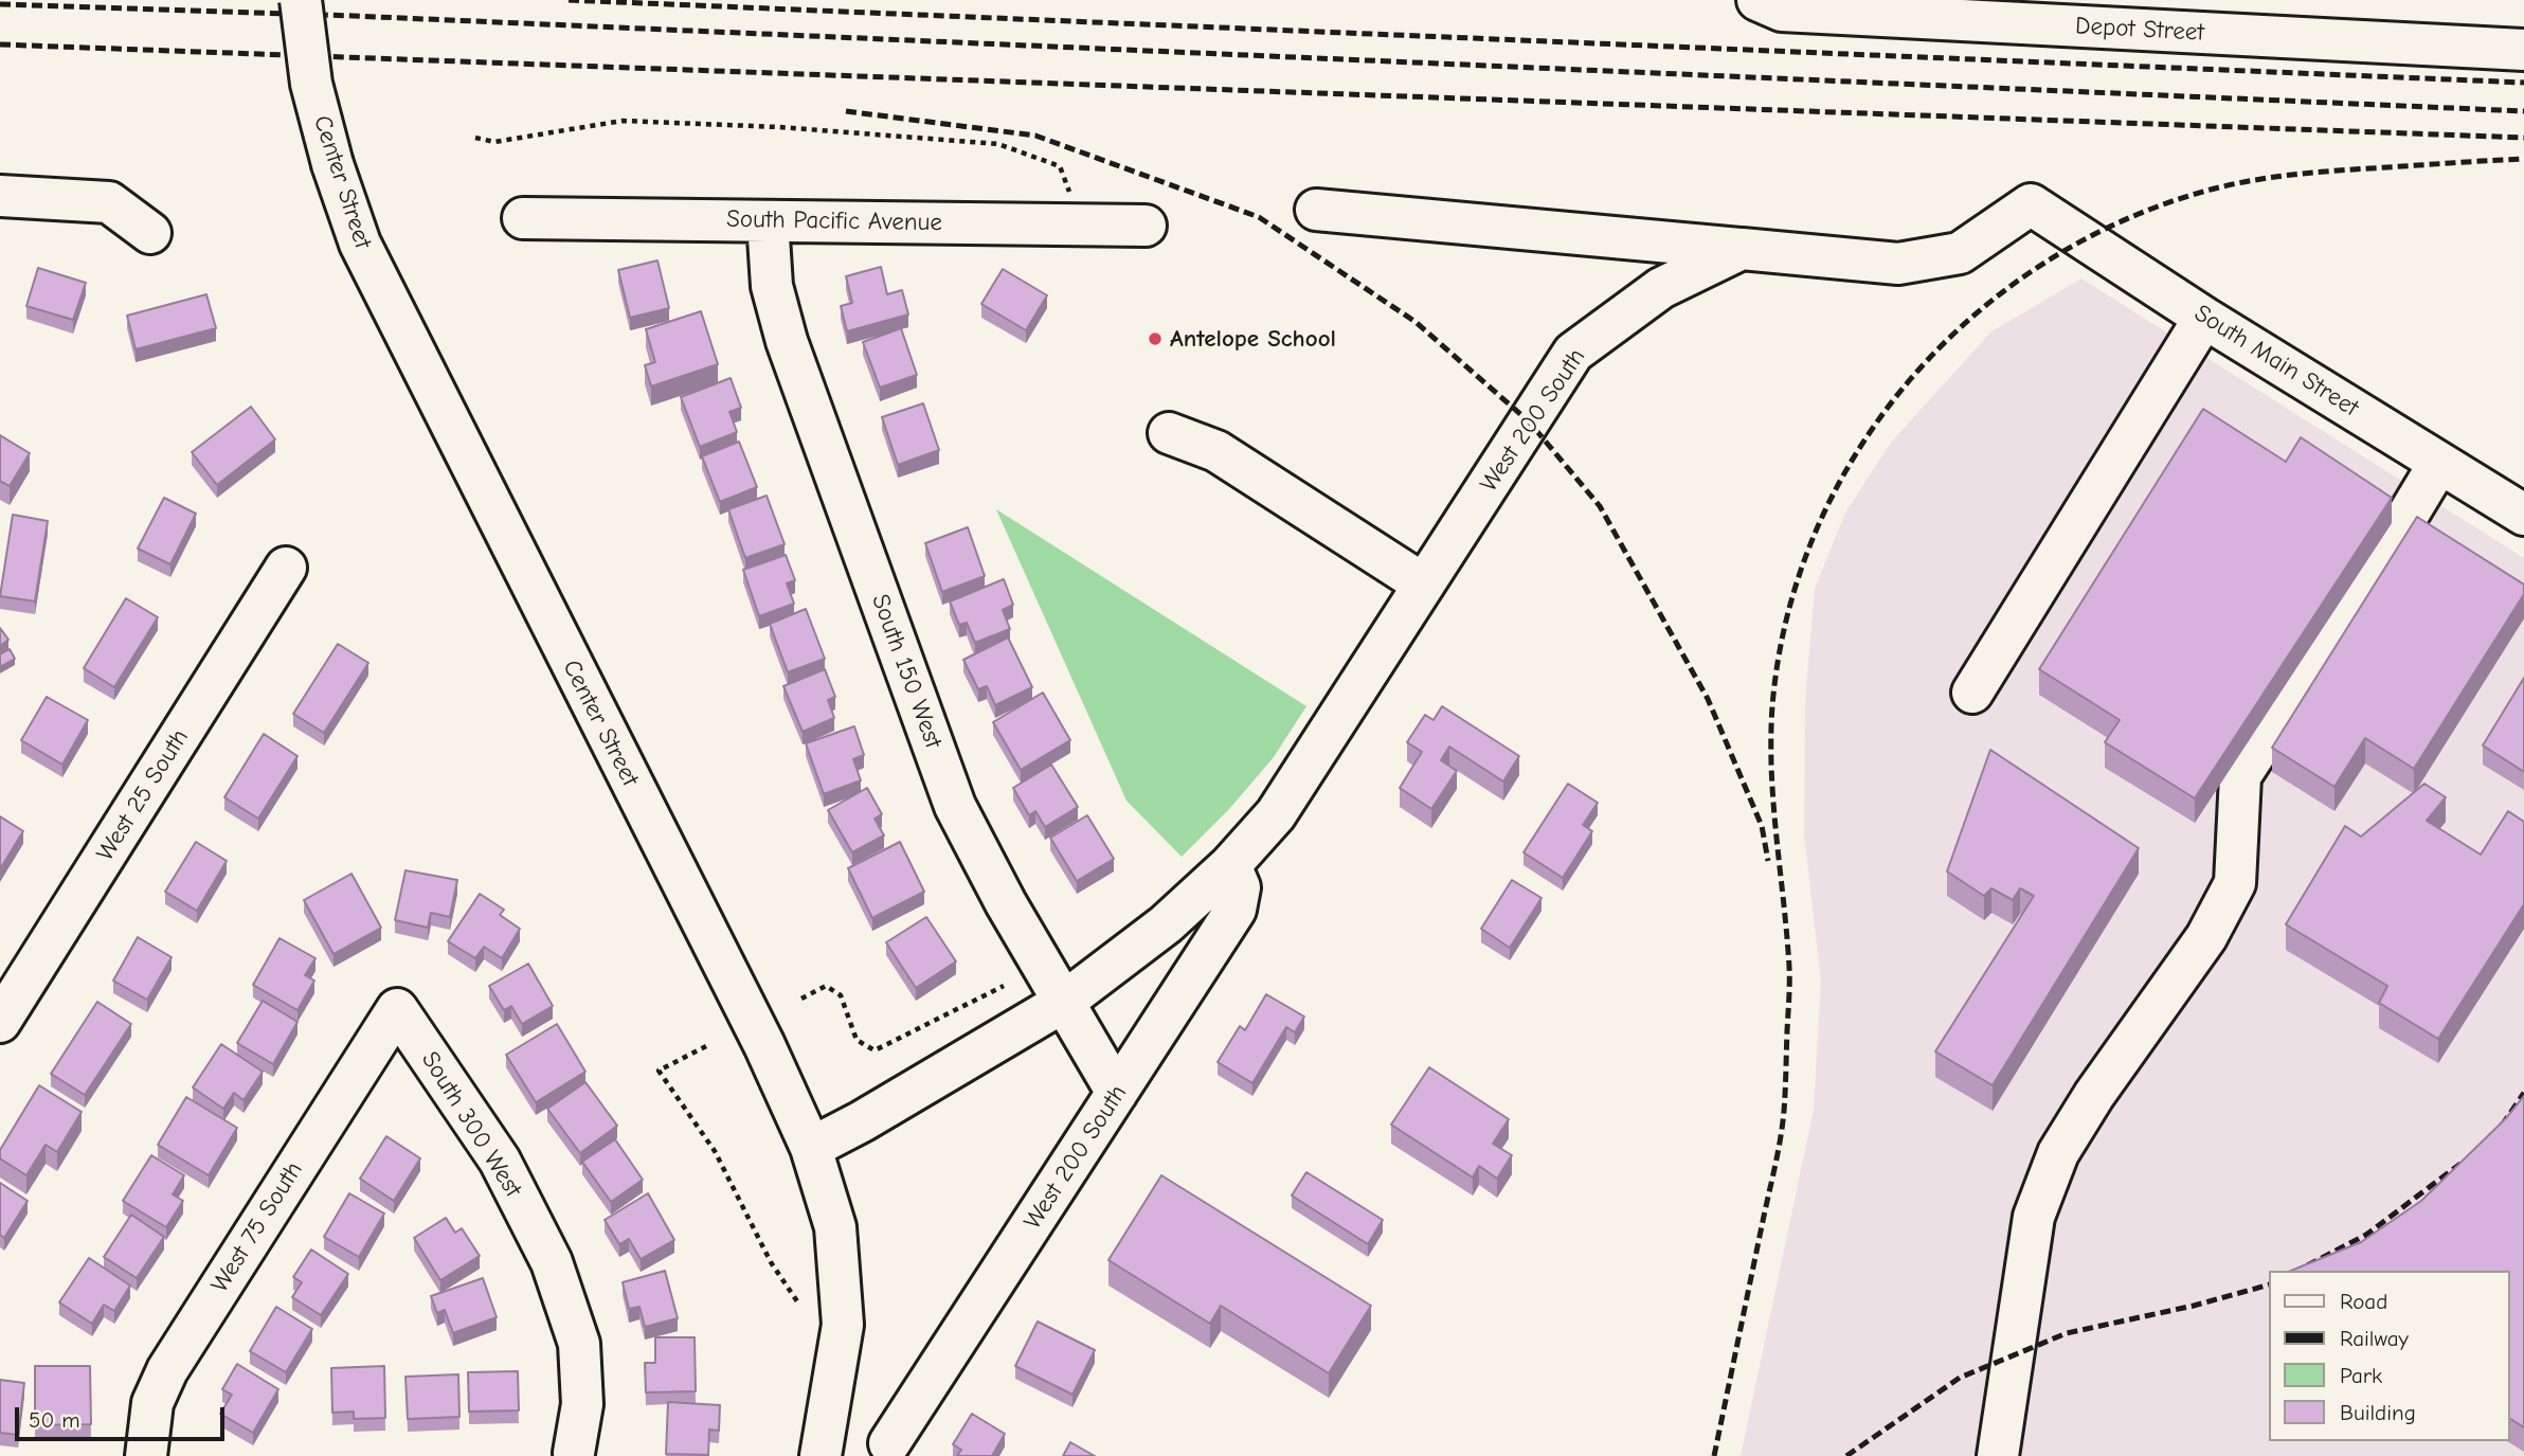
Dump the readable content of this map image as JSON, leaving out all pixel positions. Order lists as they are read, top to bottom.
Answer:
{
  "streets": {
    "street": [
      "Depot Street",
      "Center Street",
      "South Pacific Avenue",
      "South Main Street",
      "West 200 South",
      "South 150 West",
      "West 25 South",
      "South 300 West",
      "West 75 South"
    ]
  },
  "crossings": [
    ["Center Street", "West 200 South"],
    ["South Pacific Avenue", "South 150 West"],
    ["South Main Street", "West 200 South"],
    ["West 200 South", "South 150 West"],
    ["South 300 West", "West 75 South"]
  ],
  "places": ["Antelope School"],
  "legend": [
    "Road",
    "Railway",
    "Park",
    "Building"
  ],
  "scale_bar": "50 m"
}
